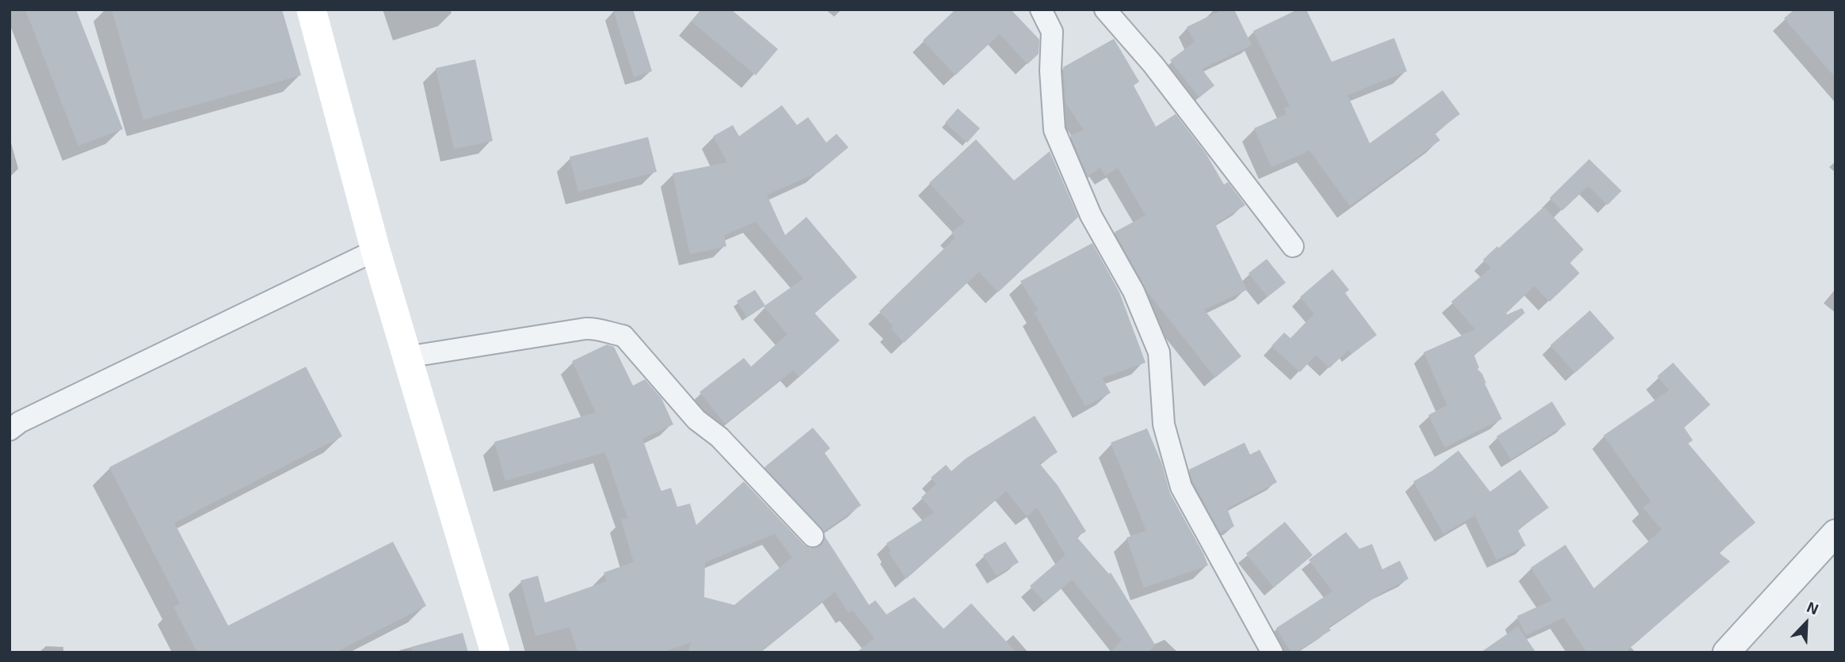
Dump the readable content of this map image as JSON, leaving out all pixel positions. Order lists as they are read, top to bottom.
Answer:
{
  "north": "top right"
}
